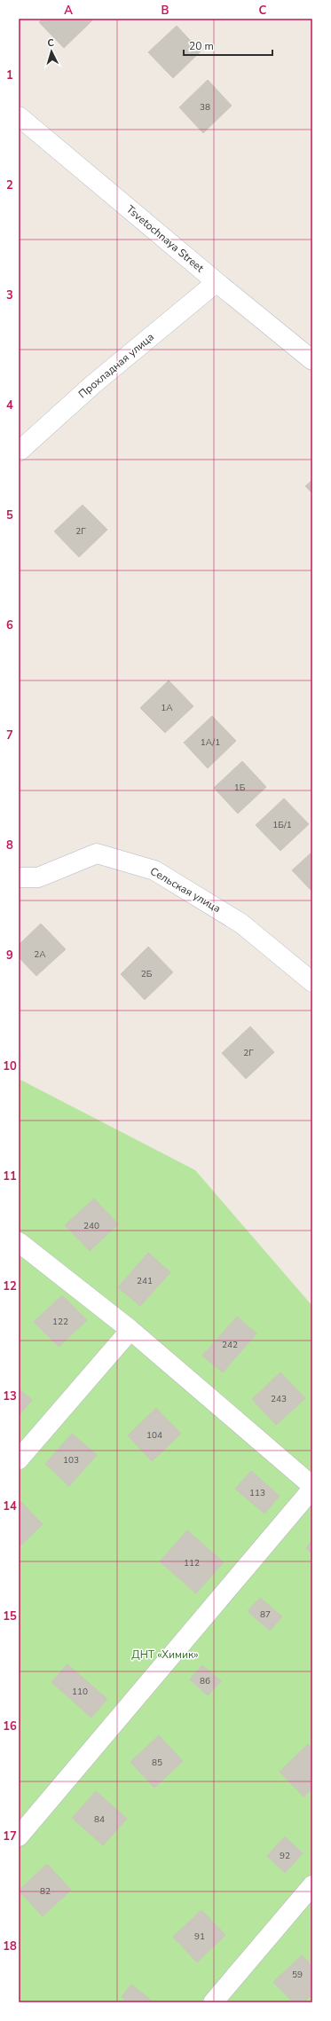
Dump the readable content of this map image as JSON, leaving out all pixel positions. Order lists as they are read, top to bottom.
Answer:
{
  "streets": {
    "street": ["Tsvetochnaya Street", "Прохладная улица", "Сельская улица"]
  },
  "crossings": [
    ["Tsvetochnaya Street", "Прохладная улица"]
  ],
  "parks": ["ДНТ «Химик»"],
  "house_numbers": [
    "38",
    "2Г",
    "1А",
    "1А/1",
    "1Б",
    "1Б/1",
    "2А",
    "2Б",
    "2Г",
    "240",
    "241",
    "122",
    "242",
    "243",
    "104",
    "103",
    "113",
    "112",
    "87",
    "86",
    "110",
    "85",
    "84",
    "92",
    "82",
    "91",
    "59"
  ],
  "scale_bar": "20 m",
  "north": "top",
  "grid": {
    "columns": ["A", "B", "C"],
    "rows": [
      "1",
      "2",
      "3",
      "4",
      "5",
      "6",
      "7",
      "8",
      "9",
      "10",
      "11",
      "12",
      "13",
      "14",
      "15",
      "16",
      "17",
      "18"
    ]
  }
}
